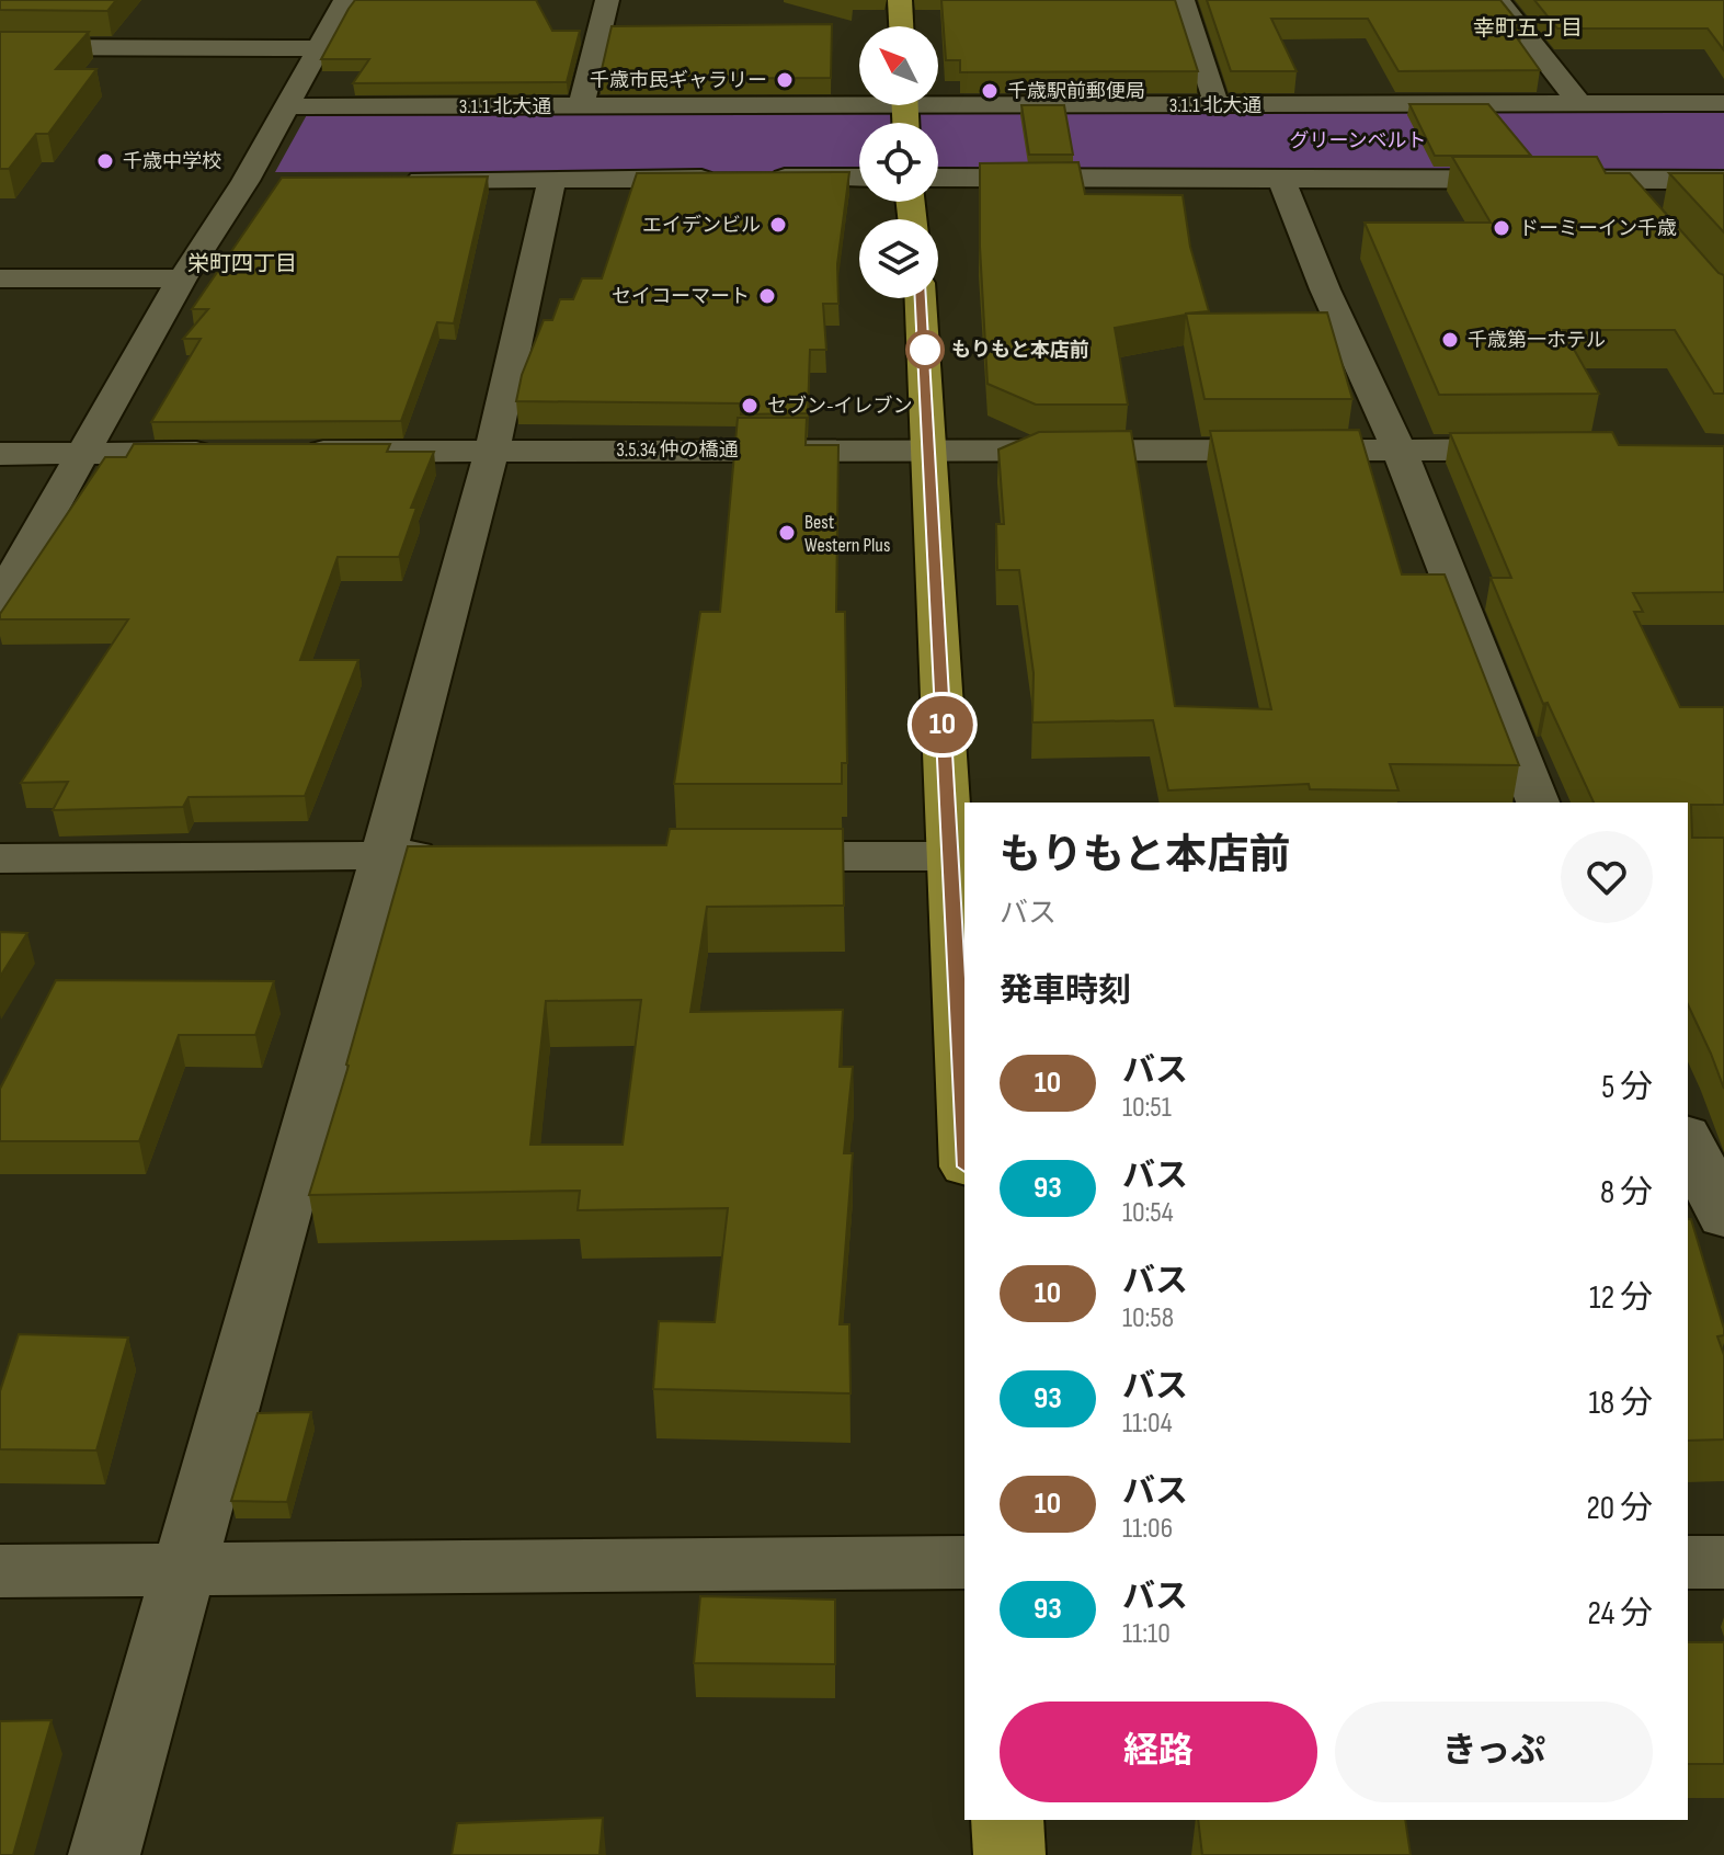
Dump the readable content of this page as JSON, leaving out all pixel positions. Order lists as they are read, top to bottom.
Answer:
{
  "streets": {
    "street": ["3.1.1 北大通", "3.5.34 仲の橋通"]
  },
  "districts": ["幸町五丁目", "栄町四丁目"],
  "parks": ["グリーンベルト"],
  "places": [
    "千歳市民ギャラリー",
    "千歳駅前郵便局",
    "千歳中学校",
    "エイデンビル",
    "ドーミーイン千歳",
    "セイコーマート",
    "千歳第一ホテル",
    "もりもと本店前",
    "セブン-イレブン",
    "Best Western Plus"
  ],
  "lines": ["bus line 10"],
  "north": "top left",
  "page": {
    "on_map": "10",
    "heading": [
      ["もりもと本店前", "バス"],
      "発車時刻"
    ],
    "list": [
      {
        "mark": "10",
        "name": "バス",
        "note": "10:51",
        "value": "5 分"
      },
      {
        "mark": "93",
        "name": "バス",
        "note": "10:54",
        "value": "8 分"
      },
      {
        "mark": "10",
        "name": "バス",
        "note": "10:58",
        "value": "12 分"
      },
      {
        "mark": "93",
        "name": "バス",
        "note": "11:04",
        "value": "18 分"
      },
      {
        "mark": "10",
        "name": "バス",
        "note": "11:06",
        "value": "20 分"
      },
      {
        "mark": "93",
        "name": "バス",
        "note": "11:10",
        "value": "24 分"
      }
    ],
    "buttons": ["経路", "きっぷ"]
  }
}
